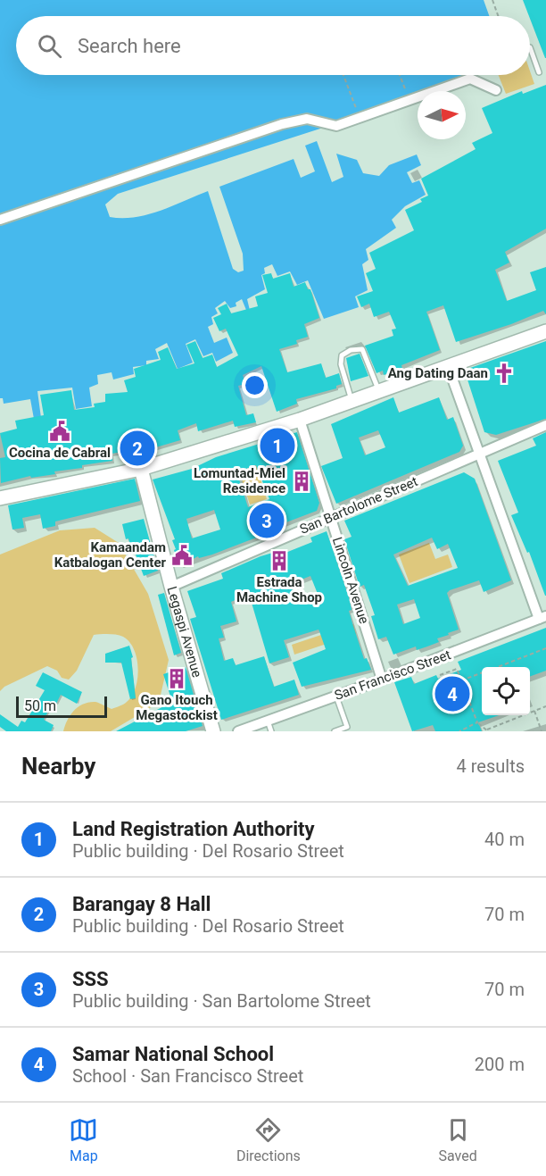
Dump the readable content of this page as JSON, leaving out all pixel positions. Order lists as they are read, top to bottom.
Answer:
{
  "streets": {
    "street": [
      "San Bartolome Street",
      "Lincoln Avenue",
      "Legaspi Avenue",
      "San Francisco Street"
    ]
  },
  "crossings": [
    ["San Bartolome Street", "Lincoln Avenue"],
    ["San Bartolome Street", "Legaspi Avenue"],
    ["Lincoln Avenue", "San Francisco Street"]
  ],
  "places": {
    "church": ["Ang Dating Daan"],
    "public building": ["Cocina de Cabral", "Kamaandam Katbalogan Center"],
    "building": ["Lomuntad-Miel Residence", "Estrada Machine Shop", "Gano Itouch Megastockist"]
  },
  "scale_bar": "50 m",
  "north": "right",
  "page": {
    "search": "Search here",
    "pins": [
      "1",
      "2",
      "3",
      "4"
    ],
    "scale": "50 m",
    "heading": ["Nearby", "4 results"],
    "list": [
      {
        "mark": "1",
        "name": "Land Registration Authority",
        "note": "Public building · Del Rosario Street",
        "value": "40 m"
      },
      {
        "mark": "2",
        "name": "Barangay 8 Hall",
        "note": "Public building · Del Rosario Street",
        "value": "70 m"
      },
      {
        "mark": "3",
        "name": "SSS",
        "note": "Public building · San Bartolome Street",
        "value": "70 m"
      },
      {
        "mark": "4",
        "name": "Samar National School",
        "note": "School · San Francisco Street",
        "value": "200 m"
      }
    ],
    "nav": ["Map", "Directions", "Saved"]
  }
}
